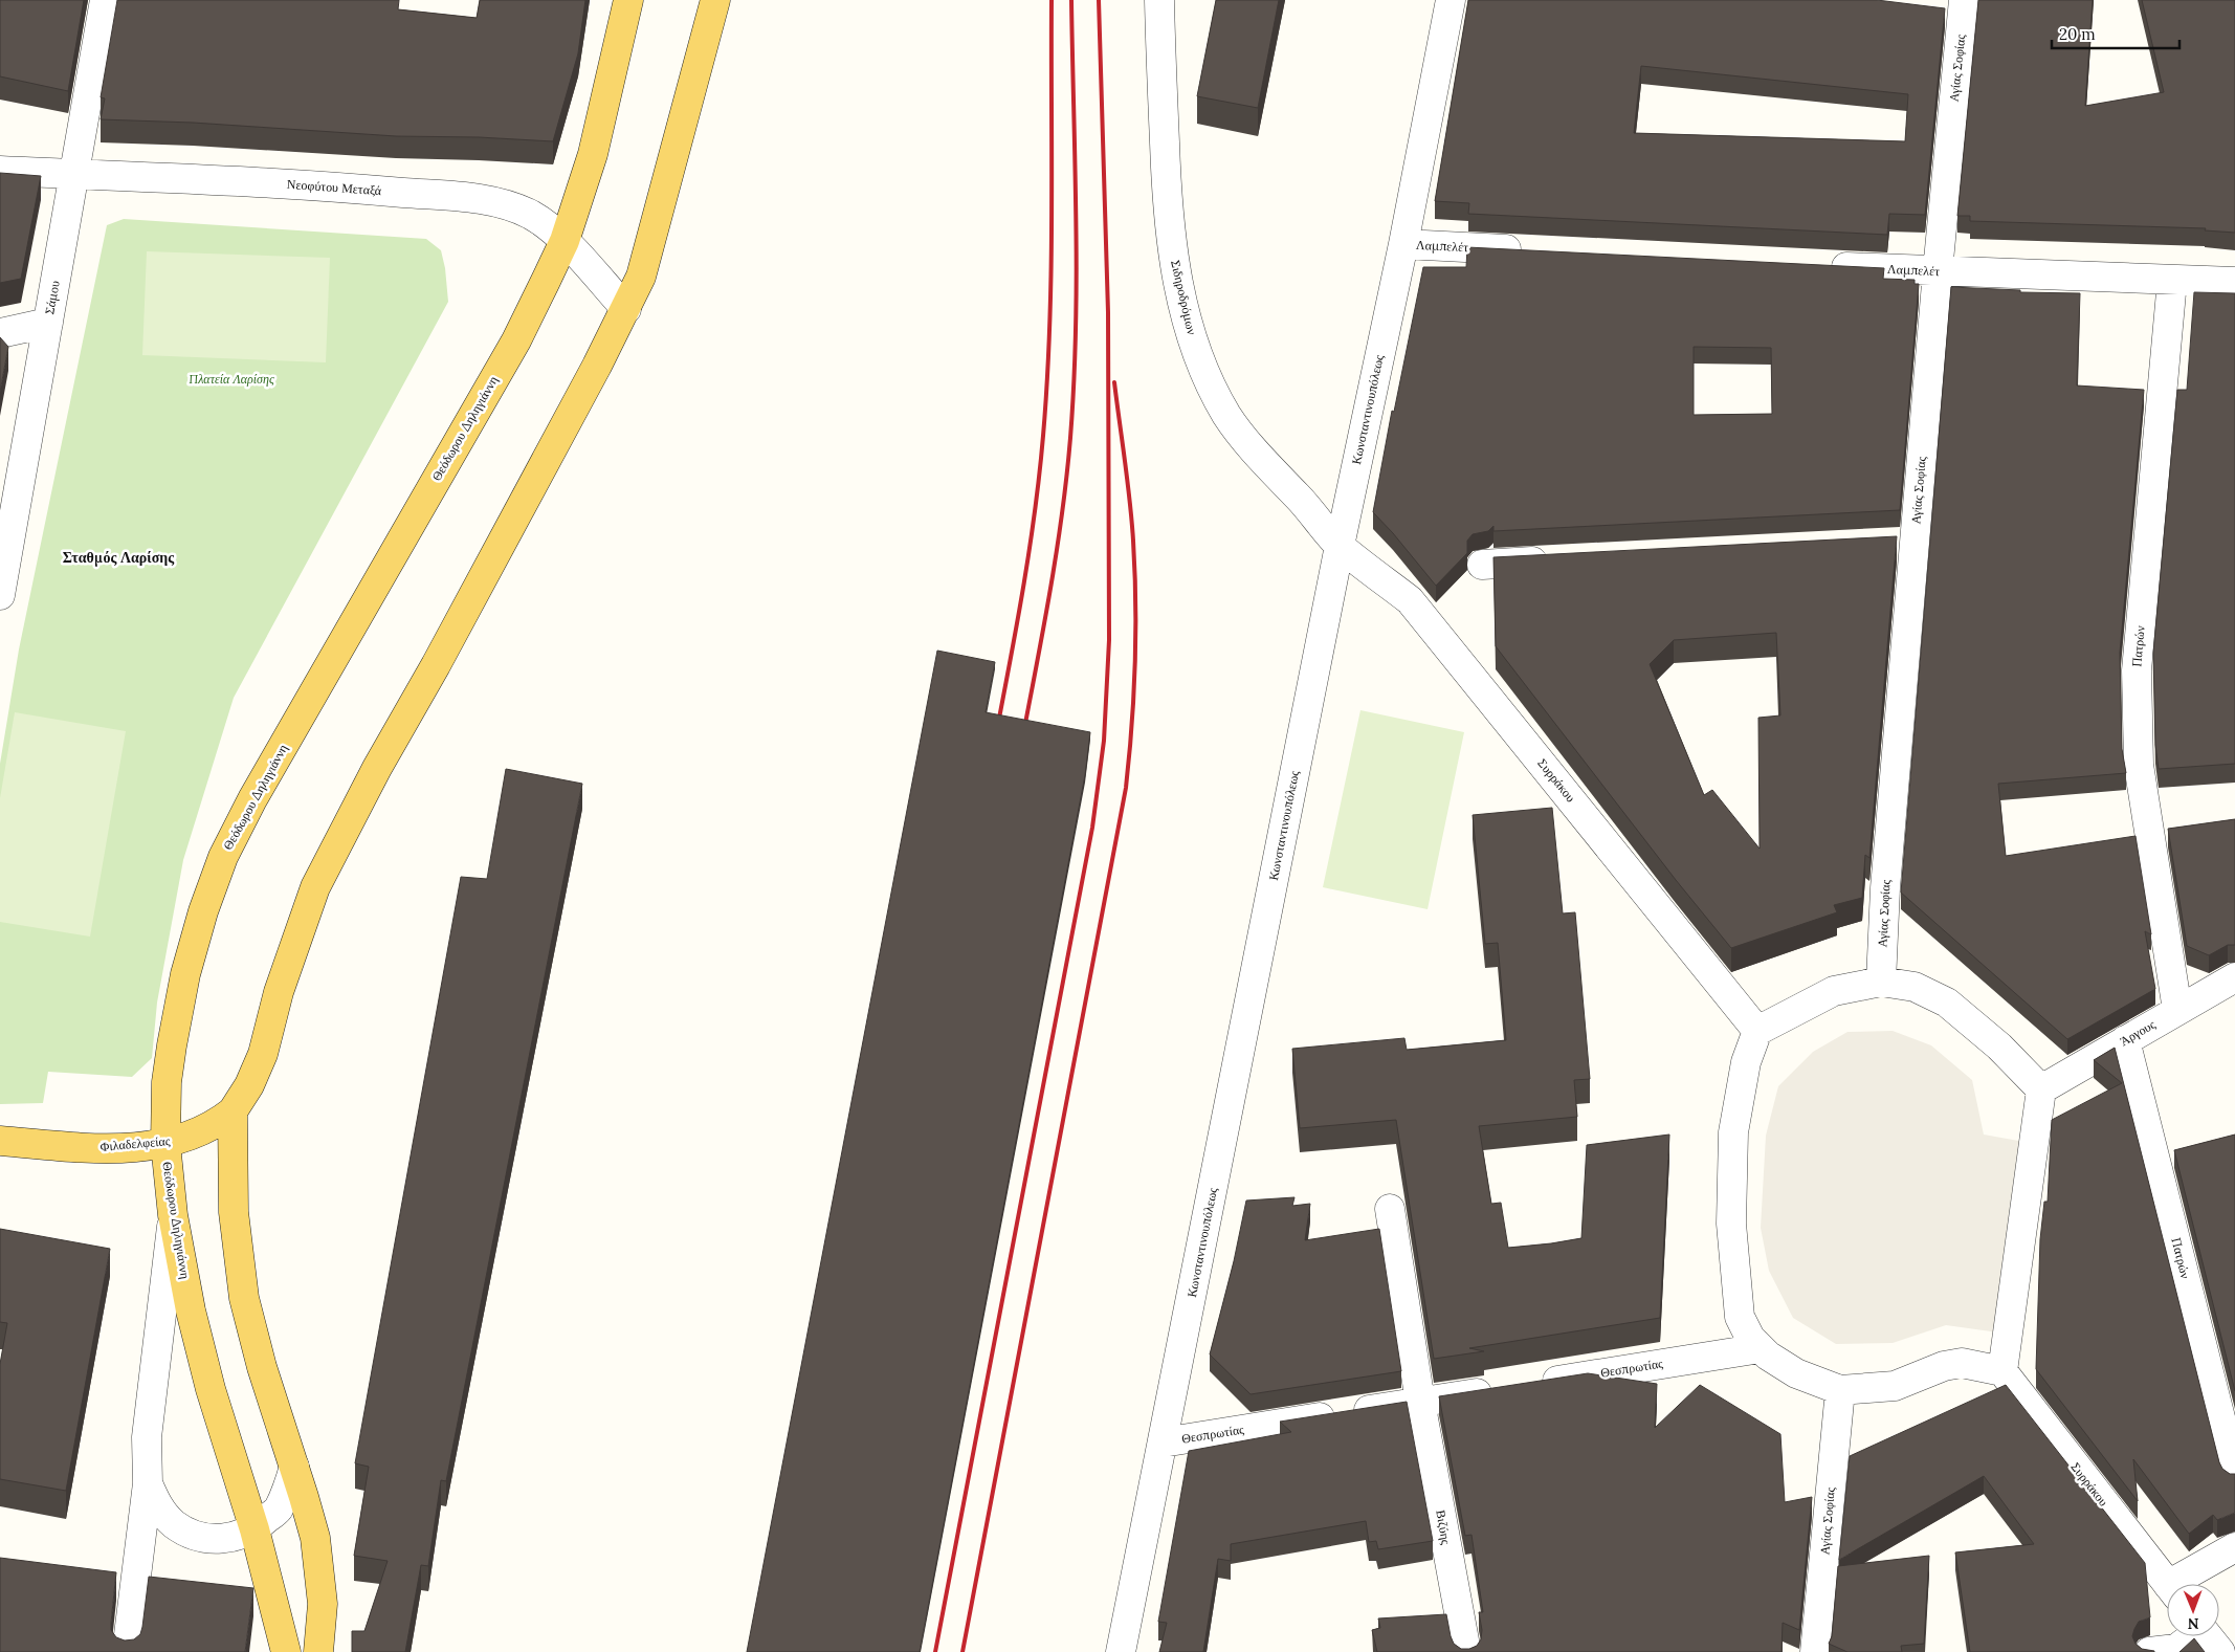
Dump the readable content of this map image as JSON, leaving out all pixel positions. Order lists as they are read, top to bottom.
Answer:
{
  "streets": {
    "main road": ["Θεόδωρου Δηληγιάννη", "Φιλαδελφείας"],
    "street": [
      "Αγίας Σοφίας",
      "Νεοφύτου Μεταξά",
      "Λαμπελέτ",
      "Σάμου",
      "Σιδηροδρόμων",
      "Κωνσταντινουπόλεως",
      "Πατρών",
      "Συρράκου",
      "Άργους",
      "Θεσπρωτίας",
      "Βιζύης"
    ]
  },
  "crossings": [
    ["Αγίας Σοφίας", "Λαμπελέτ"],
    ["Νεοφύτου Μεταξά", "Σάμου"],
    ["Νεοφύτου Μεταξά", "Θεόδωρου Δηληγιάννη"],
    ["Λαμπελέτ", "Κωνσταντινουπόλεως"],
    ["Λαμπελέτ", "Πατρών"],
    ["Σιδηροδρόμων", "Κωνσταντινουπόλεως"],
    ["Σιδηροδρόμων", "Συρράκου"],
    ["Κωνσταντινουπόλεως", "Συρράκου"],
    ["Κωνσταντινουπόλεως", "Θεσπρωτίας"],
    ["Θεόδωρου Δηληγιάννη", "Φιλαδελφείας"],
    ["Πατρών", "Άργους"],
    ["Θεσπρωτίας", "Βιζύης"]
  ],
  "districts": ["Σταθμός Λαρίσης"],
  "parks": ["Πλατεία Λαρίσης"],
  "scale_bar": "20 m",
  "north": "bottom"
}
